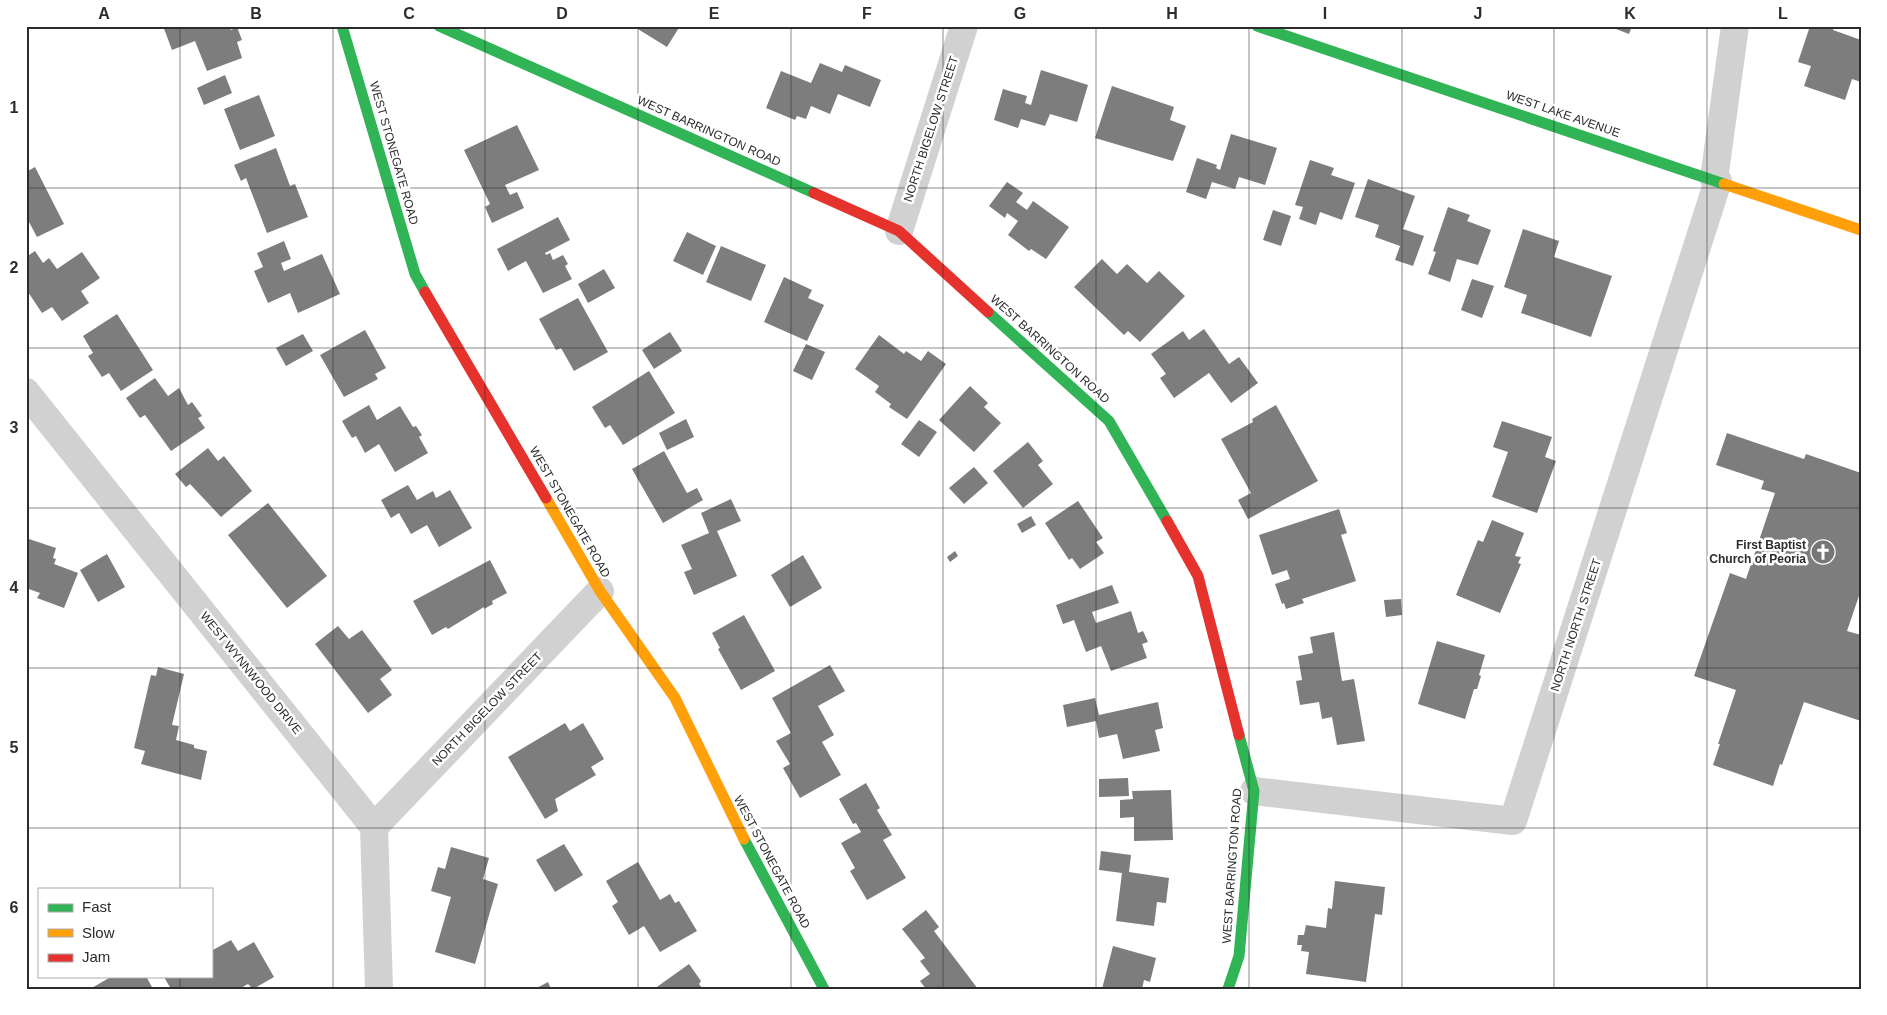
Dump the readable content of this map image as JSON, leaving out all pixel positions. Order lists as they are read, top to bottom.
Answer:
{
  "streets": {
    "street": [
      "WEST LAKE AVENUE",
      "NORTH BIGELOW STREET",
      "WEST BARRINGTON ROAD",
      "WEST STONEGATE ROAD",
      "NORTH NORTH STREET",
      "WEST WYNNWOOD DRIVE"
    ]
  },
  "crossings": [
    ["WEST LAKE AVENUE", "NORTH NORTH STREET"],
    ["NORTH BIGELOW STREET", "WEST BARRINGTON ROAD"],
    ["NORTH BIGELOW STREET", "WEST STONEGATE ROAD"],
    ["NORTH BIGELOW STREET", "WEST WYNNWOOD DRIVE"],
    ["WEST BARRINGTON ROAD", "NORTH NORTH STREET"]
  ],
  "places": {
    "church": ["First Baptist Church of Peoria"]
  },
  "legend": ["Fast", "Slow", "Jam"],
  "grid": {
    "columns": [
      "A",
      "B",
      "C",
      "D",
      "E",
      "F",
      "G",
      "H",
      "I",
      "J",
      "K",
      "L"
    ],
    "rows": [
      "1",
      "2",
      "3",
      "4",
      "5",
      "6"
    ]
  }
}
